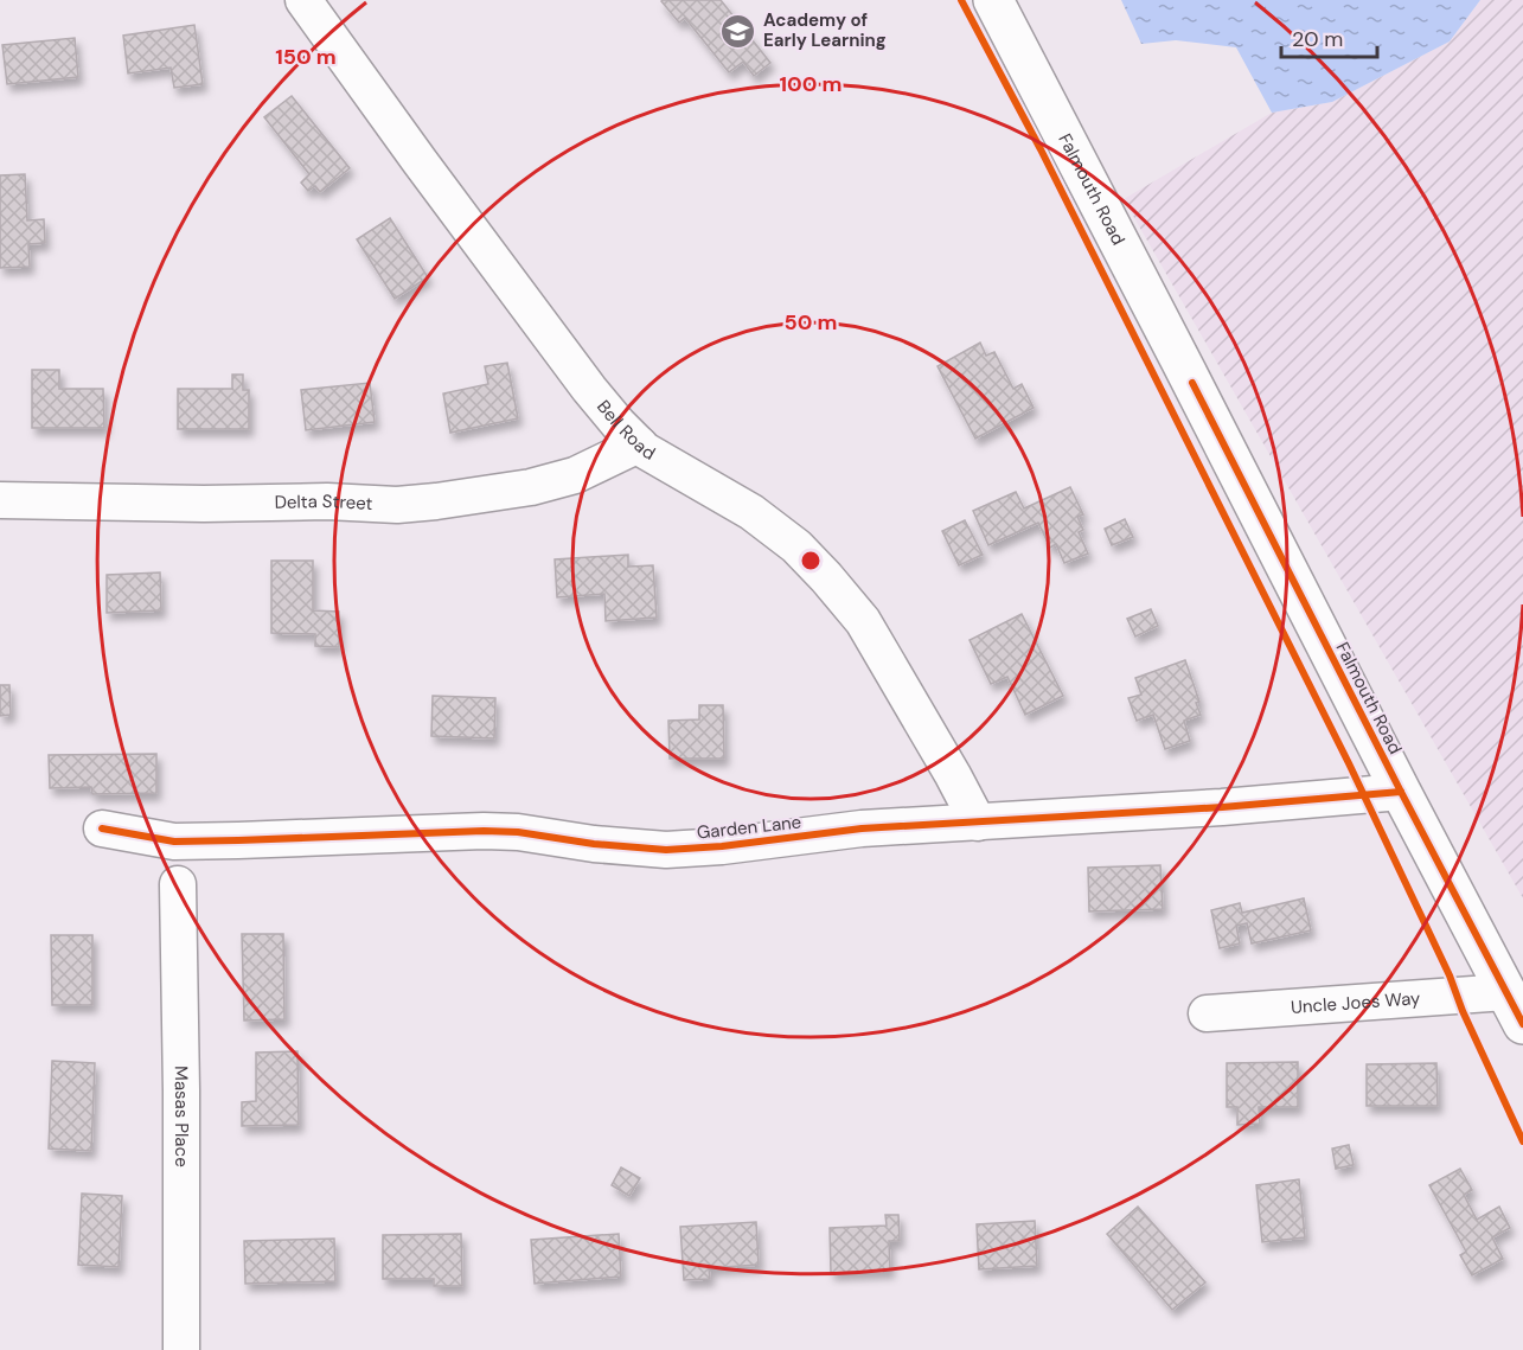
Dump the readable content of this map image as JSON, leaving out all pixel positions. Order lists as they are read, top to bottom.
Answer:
{
  "streets": {
    "main road": ["Falmouth Road"],
    "street": [
      "Bell Road",
      "Delta Street",
      "Garden Lane",
      "Uncle Joes Way",
      "Masas Place"
    ]
  },
  "crossings": [
    ["Falmouth Road", "Garden Lane"],
    ["Falmouth Road", "Uncle Joes Way"],
    ["Bell Road", "Delta Street"],
    ["Bell Road", "Garden Lane"]
  ],
  "places": {
    "school or university": ["Academy of Early Learning"]
  },
  "scale_bar": "20 m",
  "rings": ["150 m", "100 m", "50 m"]
}
